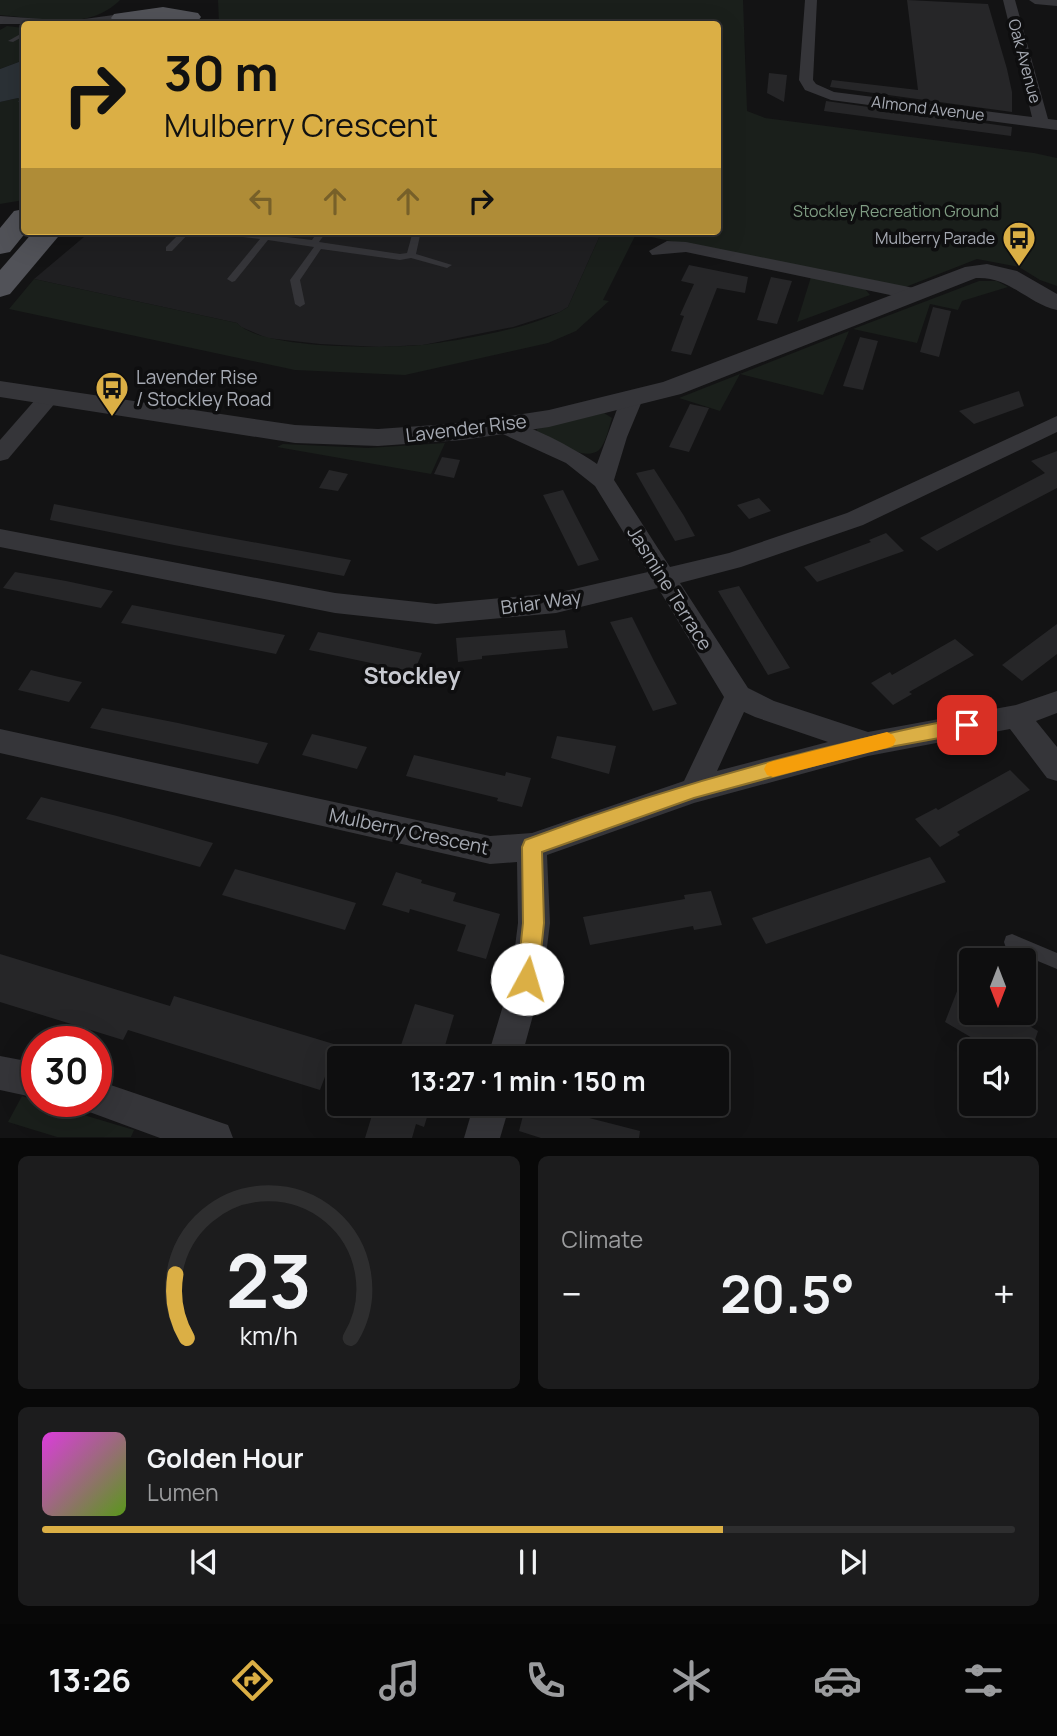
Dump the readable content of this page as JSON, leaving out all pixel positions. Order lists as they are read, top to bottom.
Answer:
{
  "streets": {
    "street": [
      "Oak Avenue",
      "Almond Avenue",
      "Lavender Rise",
      "Jasmine Terrace",
      "Briar Way",
      "Mulberry Crescent"
    ]
  },
  "crossings": [
    ["Oak Avenue", "Almond Avenue"],
    ["Lavender Rise", "Jasmine Terrace"],
    ["Jasmine Terrace", "Briar Way"]
  ],
  "districts": ["Stockley"],
  "parks": ["Stockley Recreation Ground"],
  "places": {
    "bus stop": ["Mulberry Parade", "Lavender Rise / Stockley Road"]
  },
  "north": "bottom",
  "page": {
    "turn": ["30 m", "Mulberry Crescent"],
    "limit": "30",
    "trip": "13:27 · 1 min · 150 m",
    "tile": "Climate",
    "heat": ["−", "20.5°", "+"],
    "song": ["Golden Hour", "Lumen"],
    "tabs": "13:26",
    "gauge": ["23", "km/h"]
  }
}
